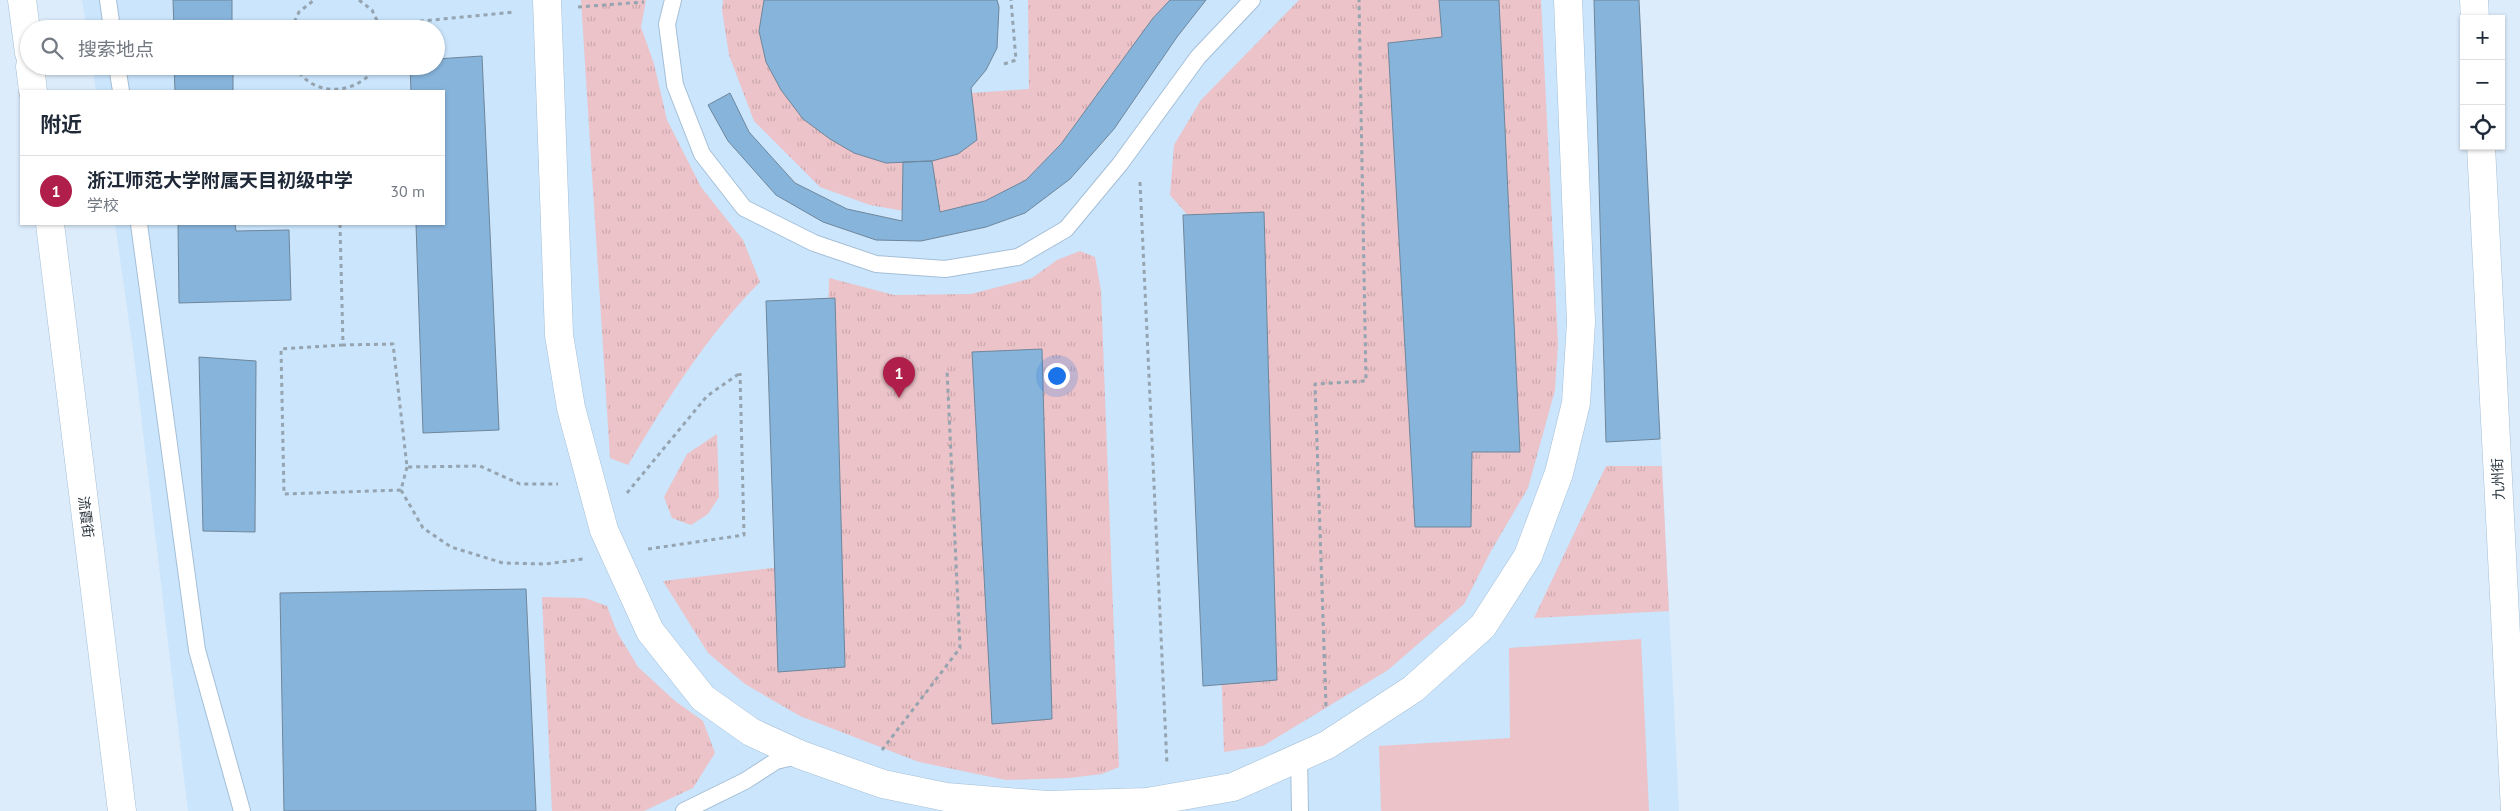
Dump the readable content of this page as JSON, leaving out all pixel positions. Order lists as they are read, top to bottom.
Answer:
{
  "streets": {
    "street": ["九州街", "流霞街"]
  },
  "page": {
    "map_buttons": ["+", "−"],
    "search": "搜索地点",
    "heading": "附近",
    "list": [
      {
        "mark": "1",
        "name": "浙江师范大学附属天目初级中学",
        "note": "学校",
        "value": "30 m"
      }
    ],
    "pins": "1"
  }
}
